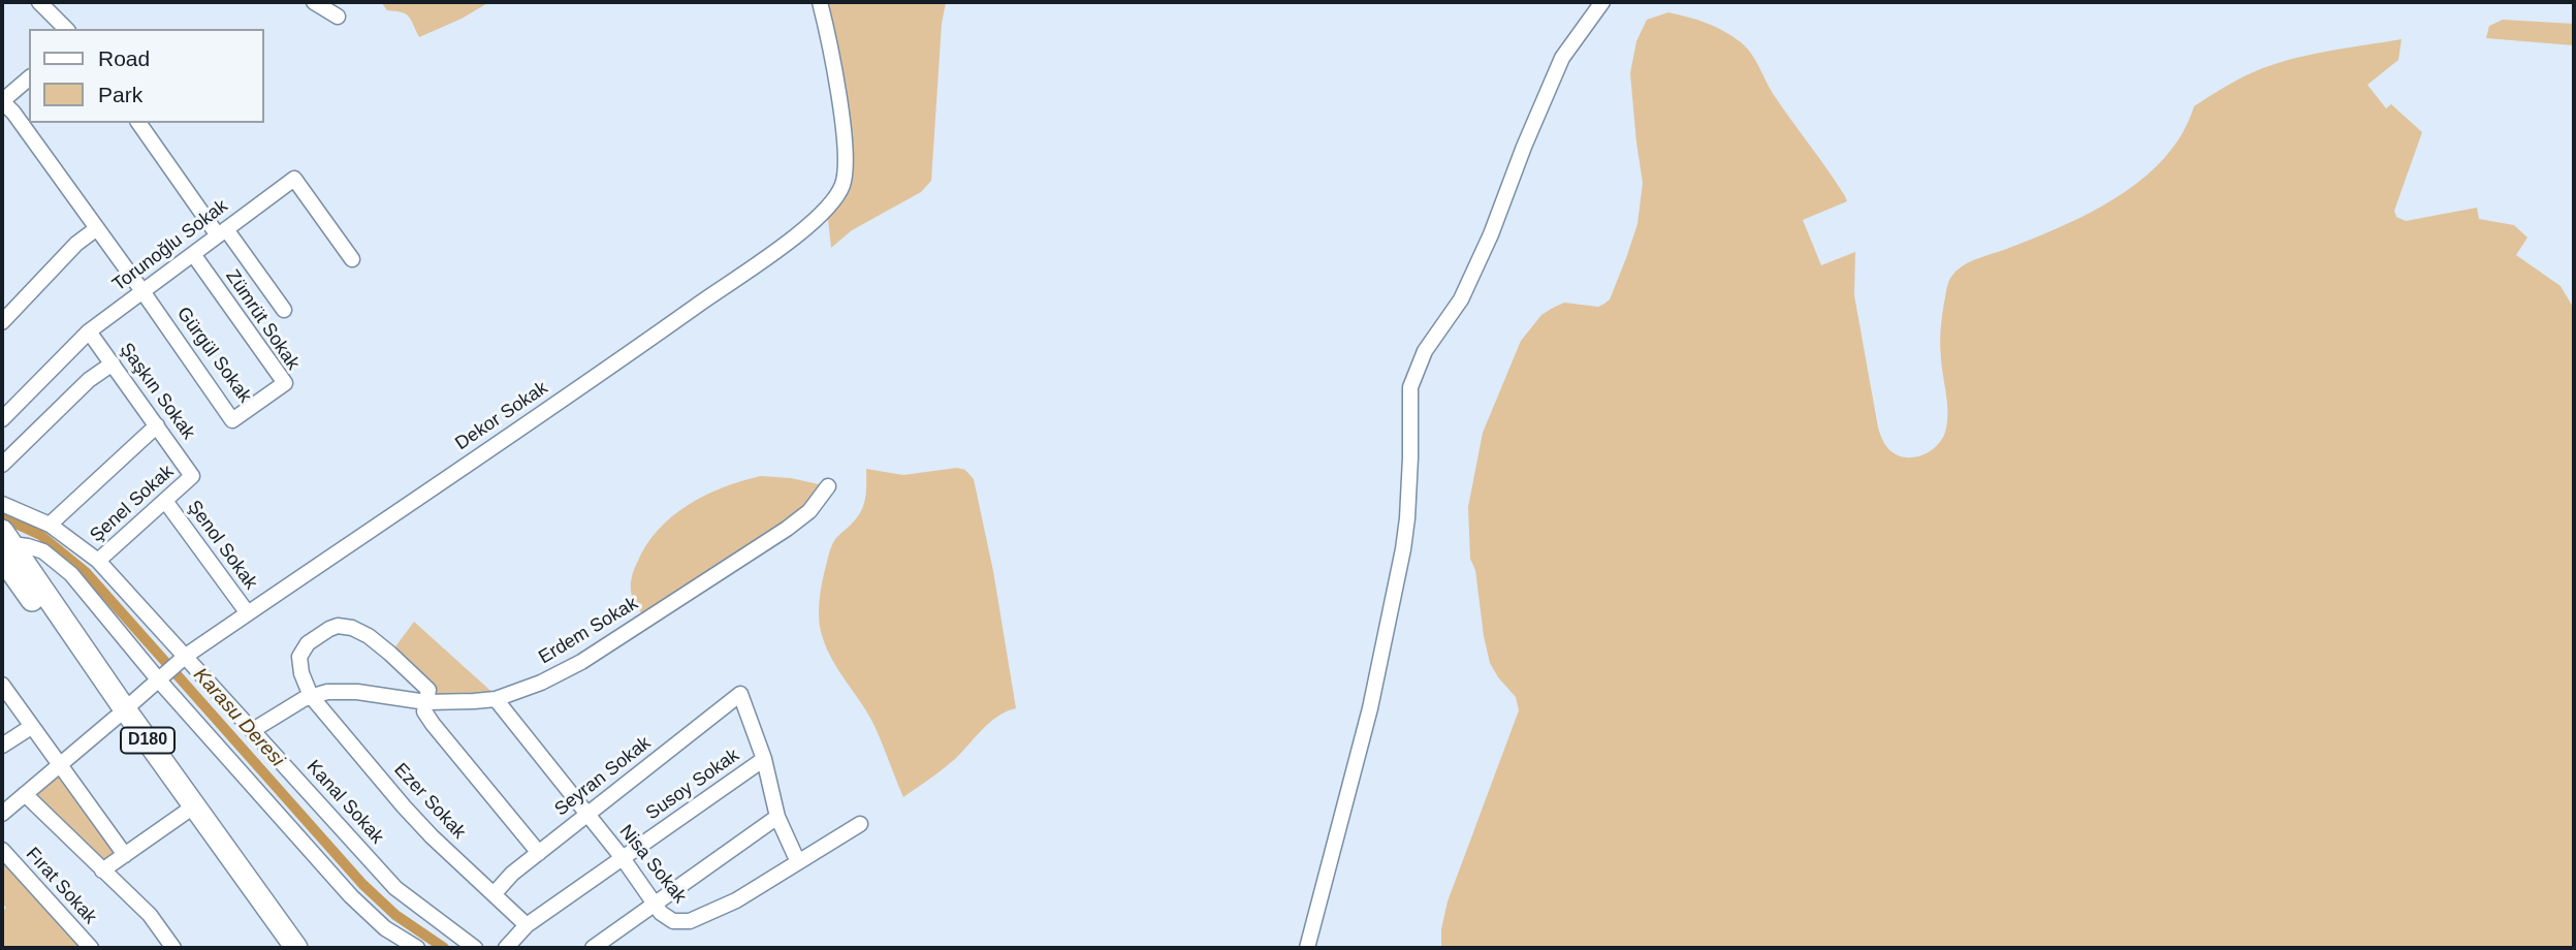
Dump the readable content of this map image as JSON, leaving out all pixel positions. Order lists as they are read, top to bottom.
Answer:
{
  "streets": {
    "highway": ["D180"],
    "street": [
      "Torunoğlu Sokak",
      "Zümrüt Sokak",
      "Gürgül Sokak",
      "Şaşkın Sokak",
      "Dekor Sokak",
      "Şenel Sokak",
      "Şenol Sokak",
      "Erdem Sokak",
      "Seyran Sokak",
      "Susoy Sokak",
      "Ezer Sokak",
      "Kanal Sokak",
      "Nisa Sokak",
      "Fırat Sokak"
    ]
  },
  "crossings": [
    ["Torunoğlu Sokak", "Zümrüt Sokak"],
    ["Torunoğlu Sokak", "Gürgül Sokak"],
    ["Torunoğlu Sokak", "Şaşkın Sokak"],
    ["Zümrüt Sokak", "Gürgül Sokak"],
    ["Şaşkın Sokak", "Şenel Sokak"],
    ["Dekor Sokak", "Şenol Sokak"],
    ["Dekor Sokak", "D180"],
    ["Dekor Sokak", "Kanal Sokak"],
    ["Şenel Sokak", "Şenol Sokak"],
    ["Şenel Sokak", "Kanal Sokak"],
    ["Erdem Sokak", "Ezer Sokak"],
    ["Erdem Sokak", "Kanal Sokak"],
    ["Erdem Sokak", "Nisa Sokak"],
    ["Seyran Sokak", "Susoy Sokak"],
    ["Seyran Sokak", "Ezer Sokak"],
    ["Seyran Sokak", "Nisa Sokak"],
    ["Susoy Sokak", "Ezer Sokak"],
    ["Susoy Sokak", "Nisa Sokak"]
  ],
  "water": ["Karasu Deresi"],
  "legend": ["Road", "Park"]
}
